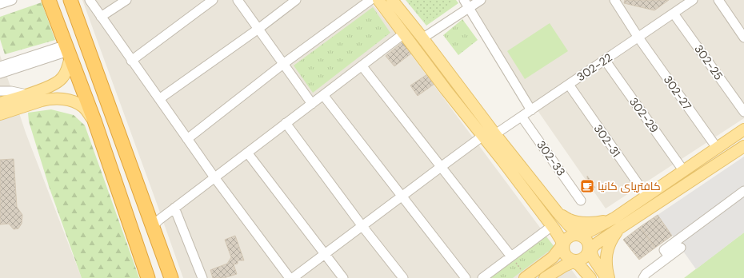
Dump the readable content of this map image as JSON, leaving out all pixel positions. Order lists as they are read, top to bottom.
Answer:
{
  "streets": {
    "street": [
      "302-25",
      "302-22",
      "302-27",
      "302-29",
      "302-31",
      "302-33"
    ]
  },
  "crossings": [
    ["302-25", "302-22"],
    ["302-22", "302-27"],
    ["302-22", "302-29"],
    ["302-22", "302-31"],
    ["302-22", "302-33"]
  ],
  "places": {
    "cafe": ["کافتریای کانیا"]
  }
}
